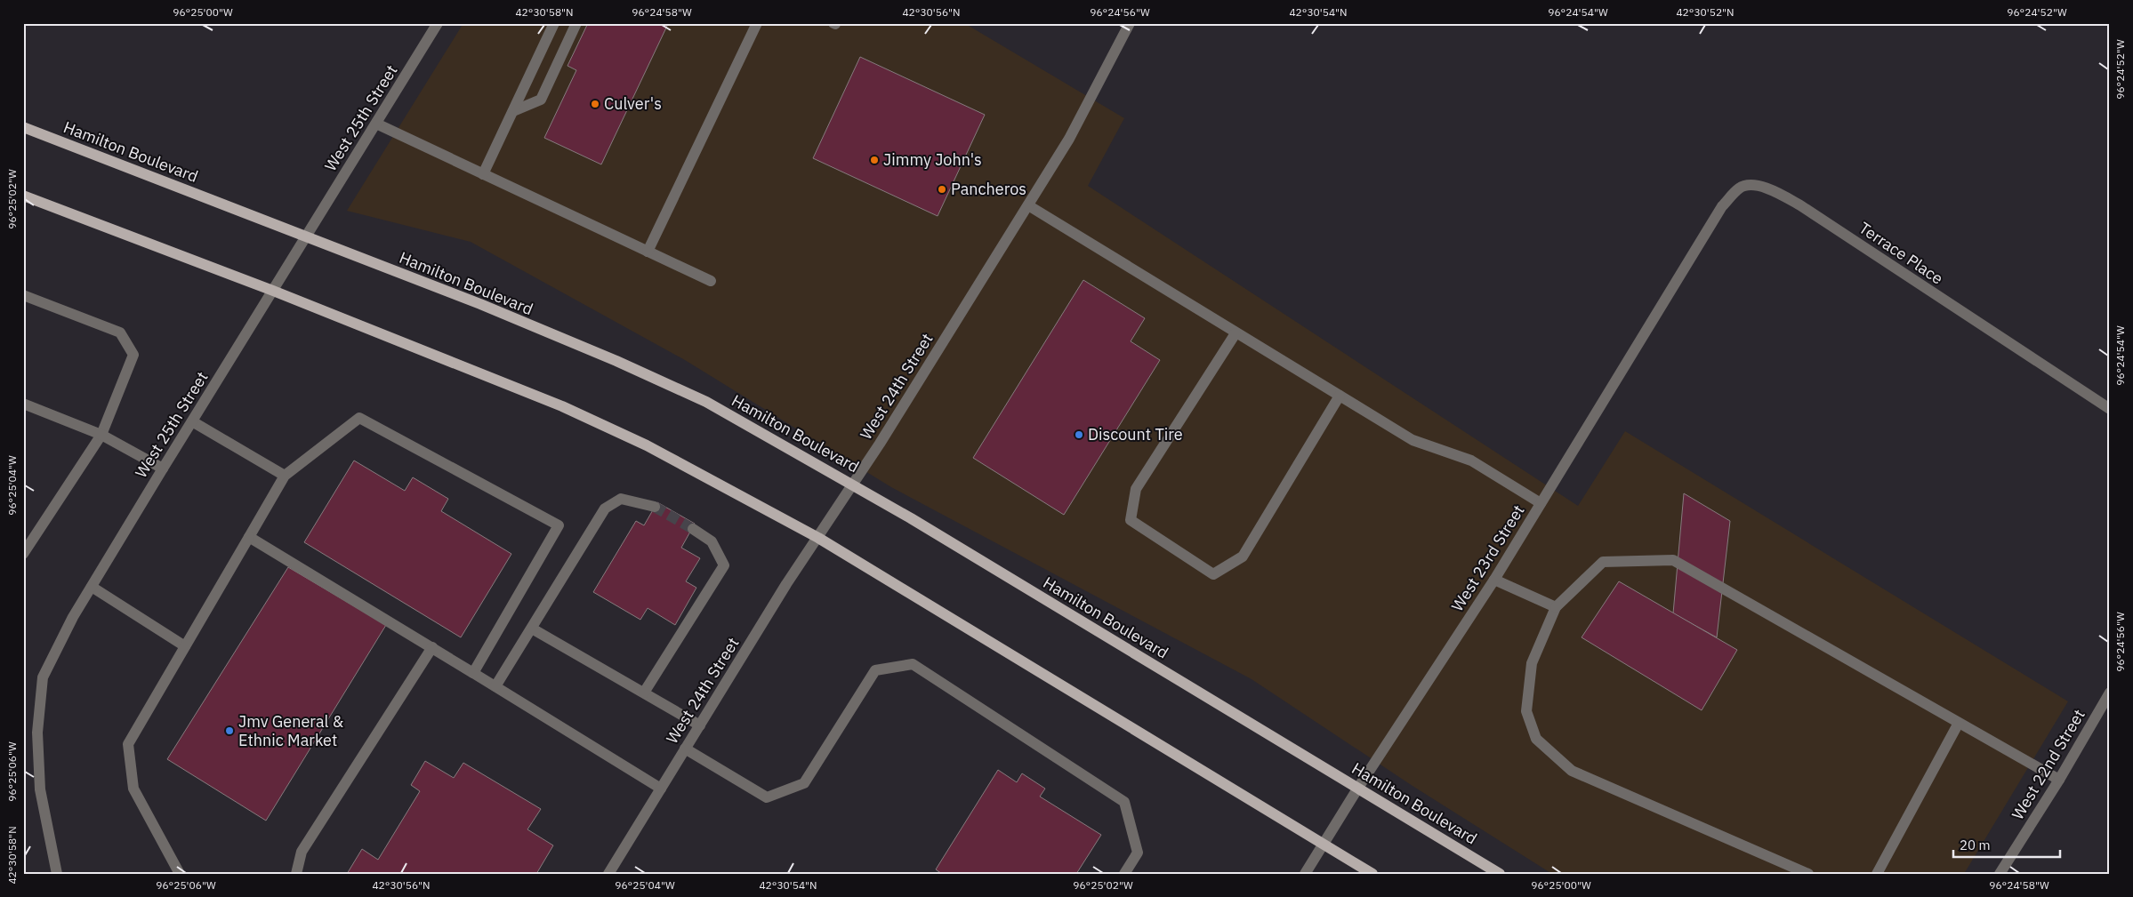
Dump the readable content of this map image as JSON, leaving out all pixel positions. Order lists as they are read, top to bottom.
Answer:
{
  "streets": {
    "main road": ["Hamilton Boulevard"],
    "street": [
      "West 25th Street",
      "Terrace Place",
      "West 24th Street",
      "West 23rd Street",
      "West 22nd Street"
    ]
  },
  "crossings": [
    ["West 25th Street", "Hamilton Boulevard"],
    ["Hamilton Boulevard", "West 24th Street"],
    ["Hamilton Boulevard", "West 23rd Street"],
    ["Terrace Place", "West 23rd Street"]
  ],
  "places": [
    "Culver's",
    "Jimmy John's",
    "Pancheros",
    "Discount Tire",
    "Jmv General & Ethnic Market"
  ],
  "scale_bar": "20 m",
  "coordinates": [
    "96°25'00\"W",
    "42°30'58\"N",
    "96°24'58\"W",
    "42°30'56\"N",
    "96°24'56\"W",
    "42°30'54\"N",
    "96°24'54\"W",
    "42°30'52\"N",
    "96°24'52\"W",
    "96°25'02\"W",
    "96°25'04\"W",
    "96°25'06\"W"
  ]
}
